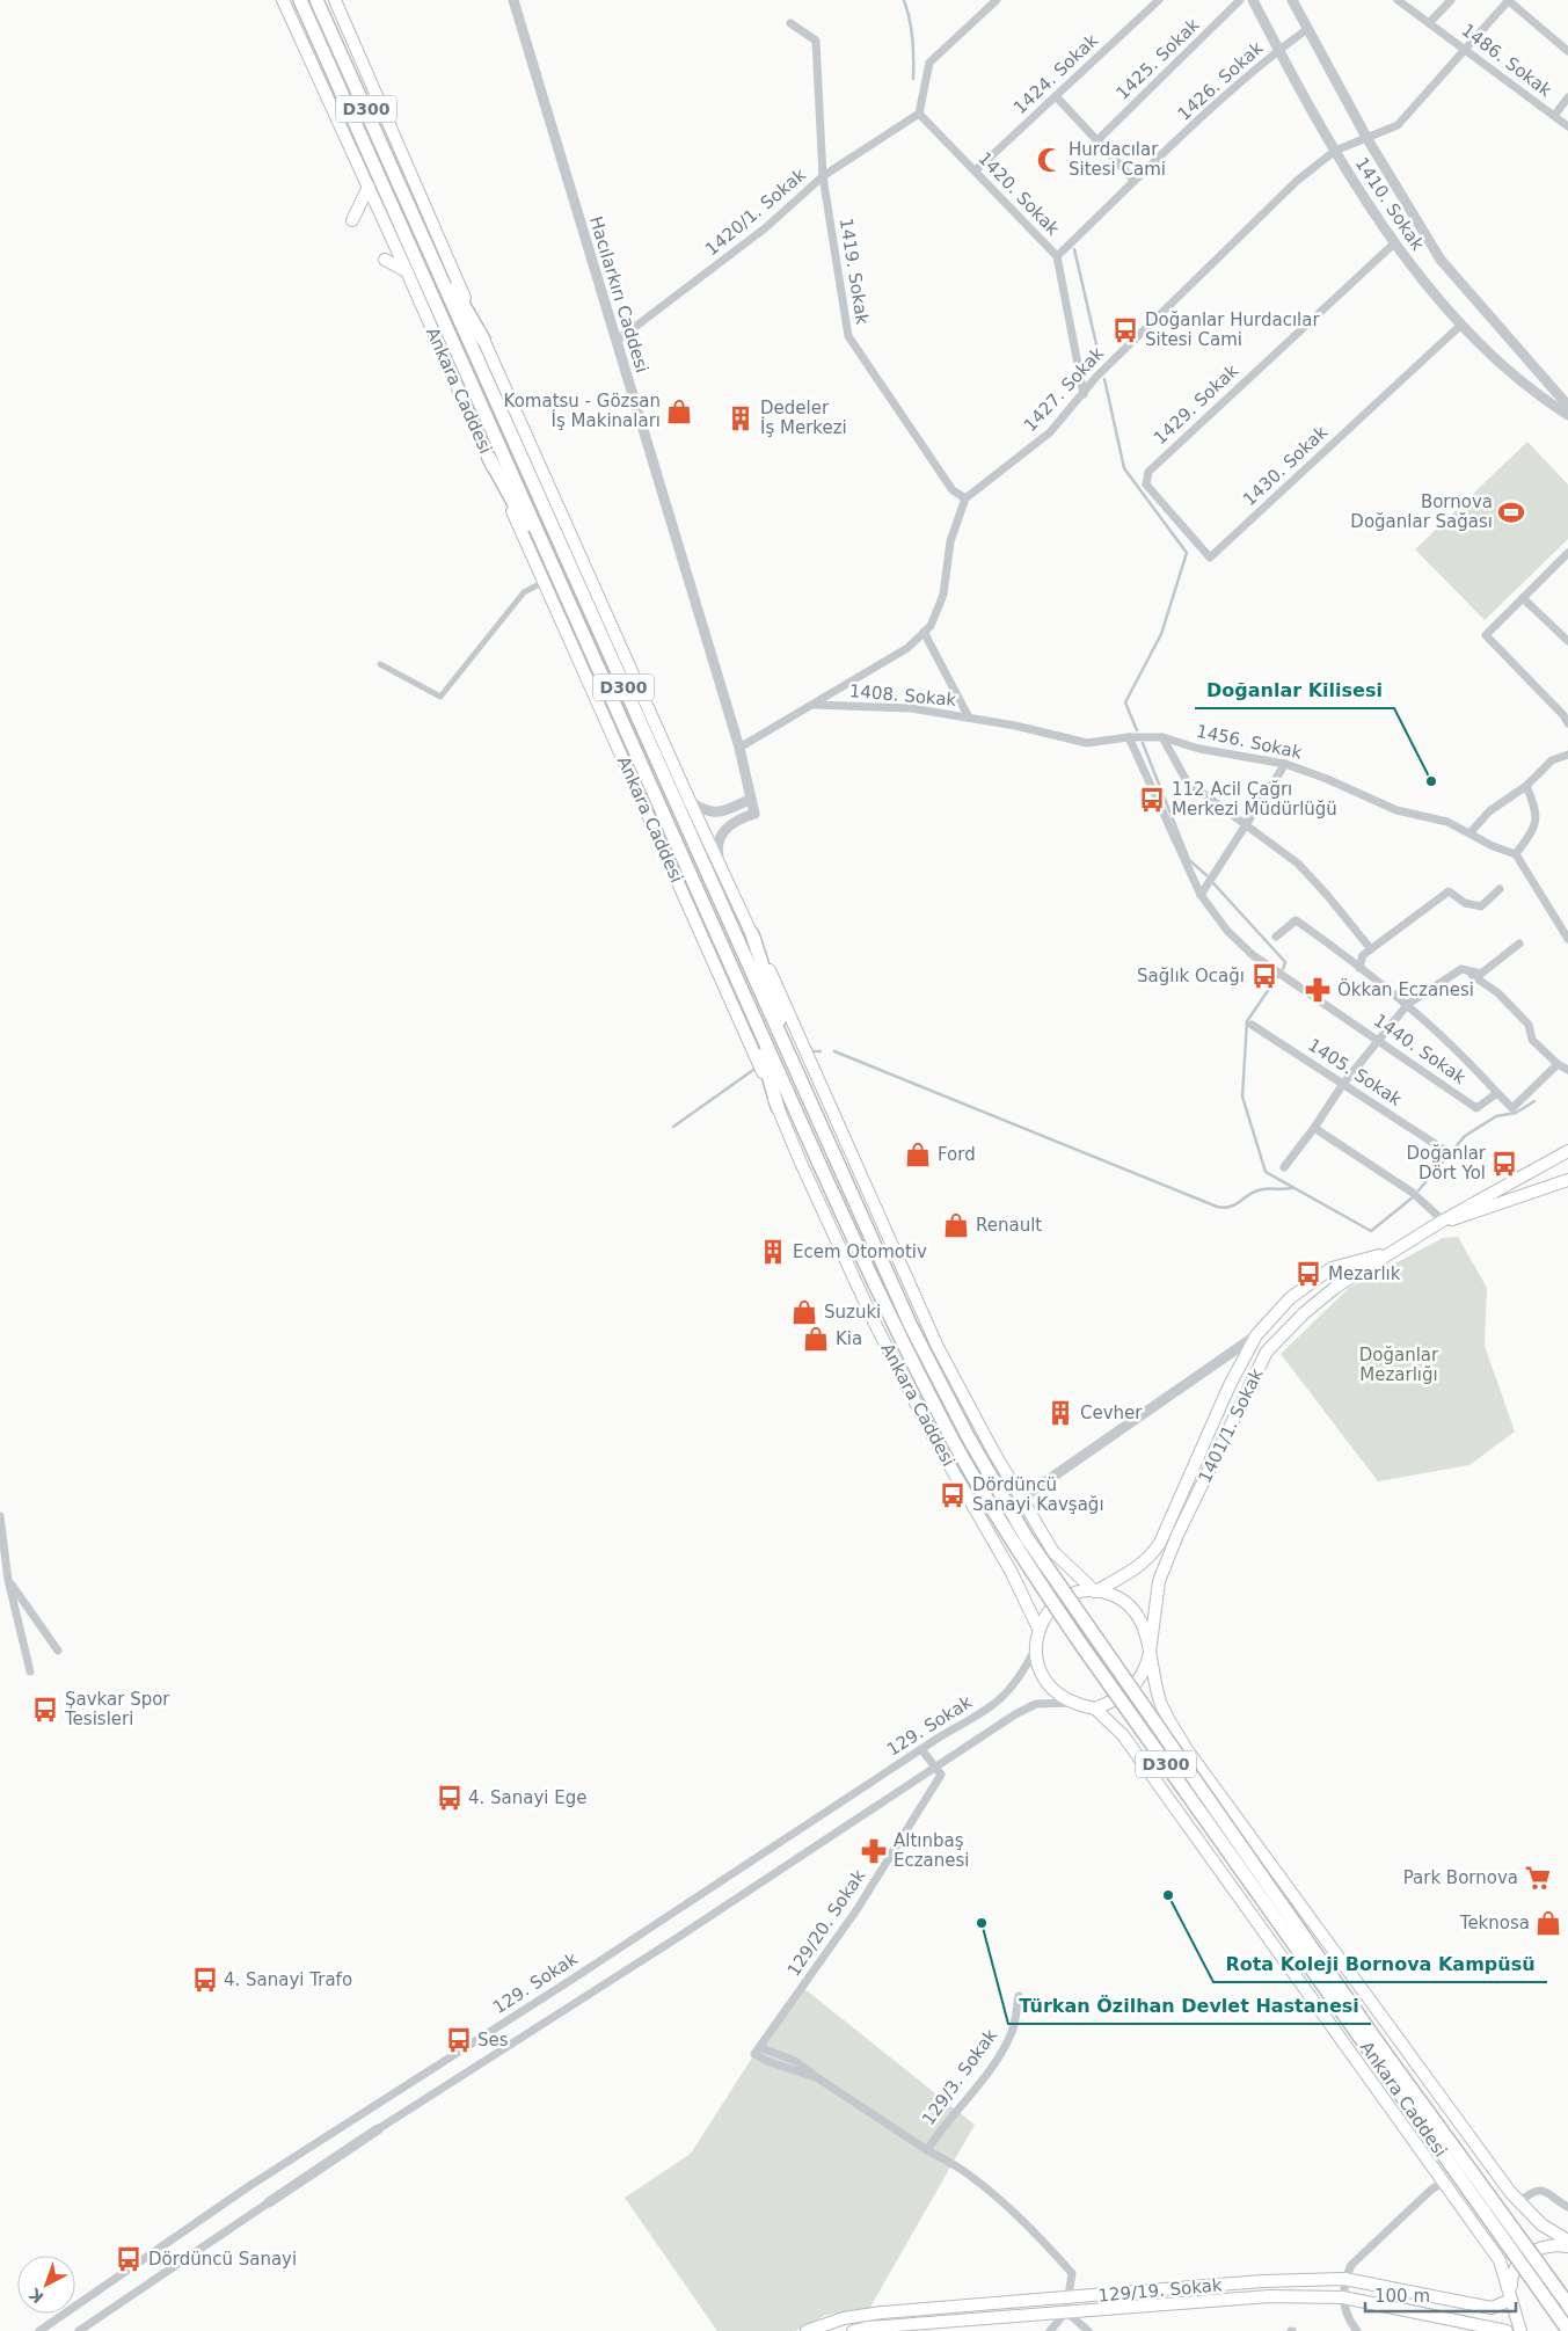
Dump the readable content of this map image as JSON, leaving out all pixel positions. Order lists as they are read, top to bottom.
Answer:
{
  "streets": {
    "highway": ["D300", "Ankara Caddesi"],
    "main road": ["1401/1. Sokak", "129/19. Sokak"],
    "street": [
      "1425. Sokak",
      "1486. Sokak",
      "1424. Sokak",
      "1426. Sokak",
      "1420. Sokak",
      "1410. Sokak",
      "1420/1. Sokak",
      "1419. Sokak",
      "Hacılarkırı Caddesi",
      "1427. Sokak",
      "1429. Sokak",
      "1430. Sokak",
      "1408. Sokak",
      "1456. Sokak",
      "1440. Sokak",
      "1405. Sokak",
      "129. Sokak",
      "129/20. Sokak",
      "129/3. Sokak"
    ]
  },
  "crossings": [
    ["1424. Sokak", "1420. Sokak"],
    ["1426. Sokak", "1420. Sokak"],
    ["1426. Sokak", "1410. Sokak"],
    ["1420. Sokak", "1420/1. Sokak"],
    ["1420. Sokak", "1427. Sokak"],
    ["1410. Sokak", "1427. Sokak"],
    ["1410. Sokak", "1429. Sokak"],
    ["1410. Sokak", "1430. Sokak"],
    ["1420/1. Sokak", "1419. Sokak"],
    ["1420/1. Sokak", "Hacılarkırı Caddesi"],
    ["1419. Sokak", "1427. Sokak"],
    ["Hacılarkırı Caddesi", "Ankara Caddesi"],
    ["Hacılarkırı Caddesi", "1408. Sokak"],
    ["Ankara Caddesi", "1401/1. Sokak"],
    ["Ankara Caddesi", "129. Sokak"],
    ["Ankara Caddesi", "129/19. Sokak"],
    ["1429. Sokak", "1430. Sokak"],
    ["1408. Sokak", "1456. Sokak"],
    ["1456. Sokak", "1440. Sokak"],
    ["1401/1. Sokak", "129. Sokak"],
    ["129. Sokak", "129/20. Sokak"],
    ["129/20. Sokak", "129/3. Sokak"]
  ],
  "parks": ["Doğanlar Mezarlığı"],
  "places": {
    "mosque": ["Hurdacılar Sitesi Cami"],
    "bus stop": [
      "Doğanlar Hurdacılar Sitesi Cami",
      "112 Acil Çağrı Merkezi Müdürlüğü",
      "Sağlık Ocağı",
      "Doğanlar Dört Yol",
      "Mezarlık",
      "Dördüncü Sanayi Kavşağı",
      "Şavkar Spor Tesisleri",
      "4. Sanayi Ege",
      "4. Sanayi Trafo",
      "Ses",
      "Dördüncü Sanayi"
    ],
    "shop": [
      "Komatsu - Gözsan İş Makinaları",
      "Ford",
      "Renault",
      "Suzuki",
      "Kia",
      "Teknosa"
    ],
    "building": ["Dedeler İş Merkezi", "Ecem Otomotiv", "Cevher"],
    "sports": ["Bornova Doğanlar Sağası"],
    "other": ["Doğanlar Kilisesi", "Rota Koleji Bornova Kampüsü", "Türkan Özilhan Devlet Hastanesi"],
    "pharmacy": ["Ökkan Eczanesi", "Altınbaş Eczanesi"],
    "supermarket": ["Park Bornova"]
  },
  "scale_bar": "100 m",
  "north": "bottom left"
}
